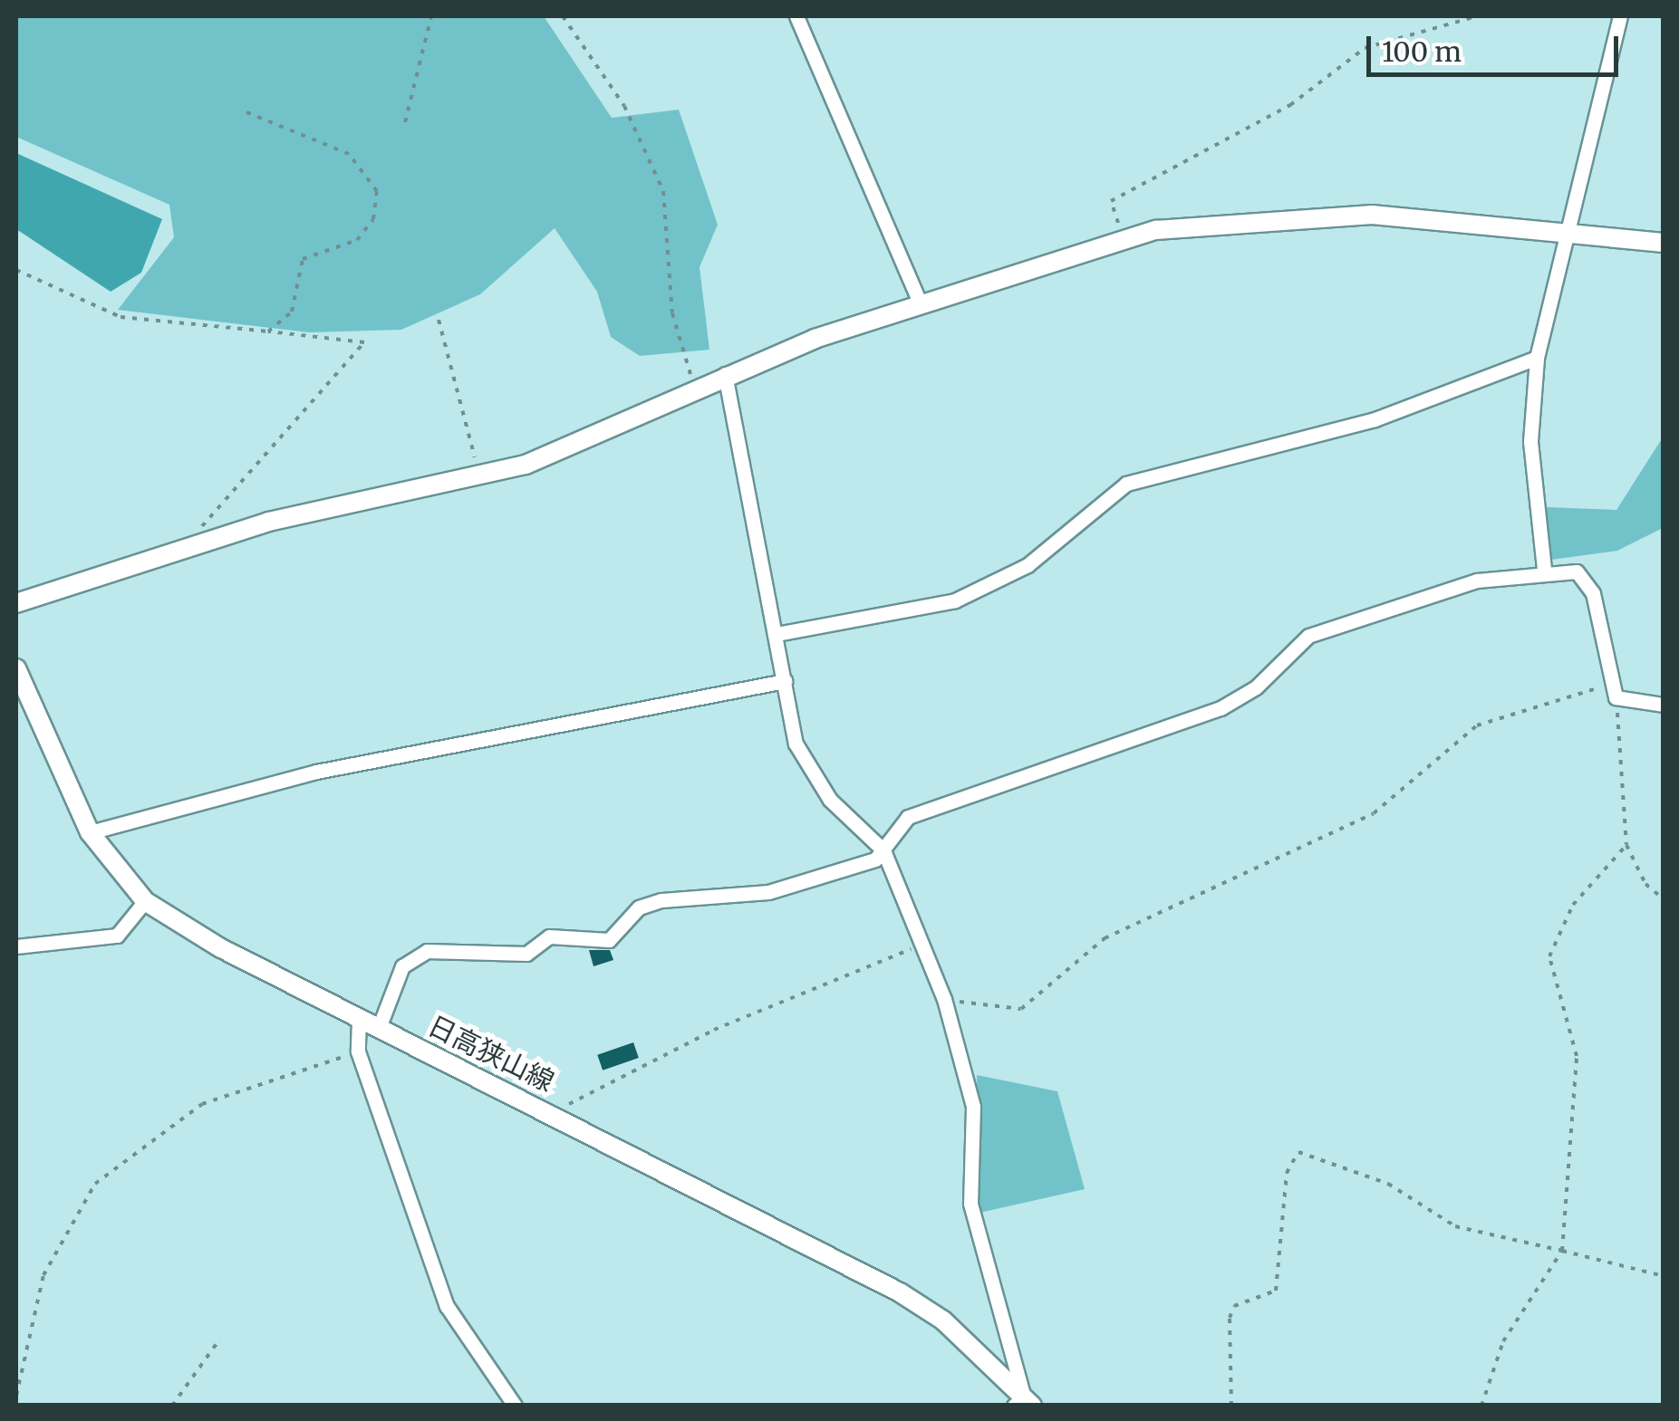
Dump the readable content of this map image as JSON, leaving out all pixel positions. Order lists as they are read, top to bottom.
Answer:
{
  "streets": {
    "street": ["日高狭山線"]
  },
  "scale_bar": "100 m"
}
